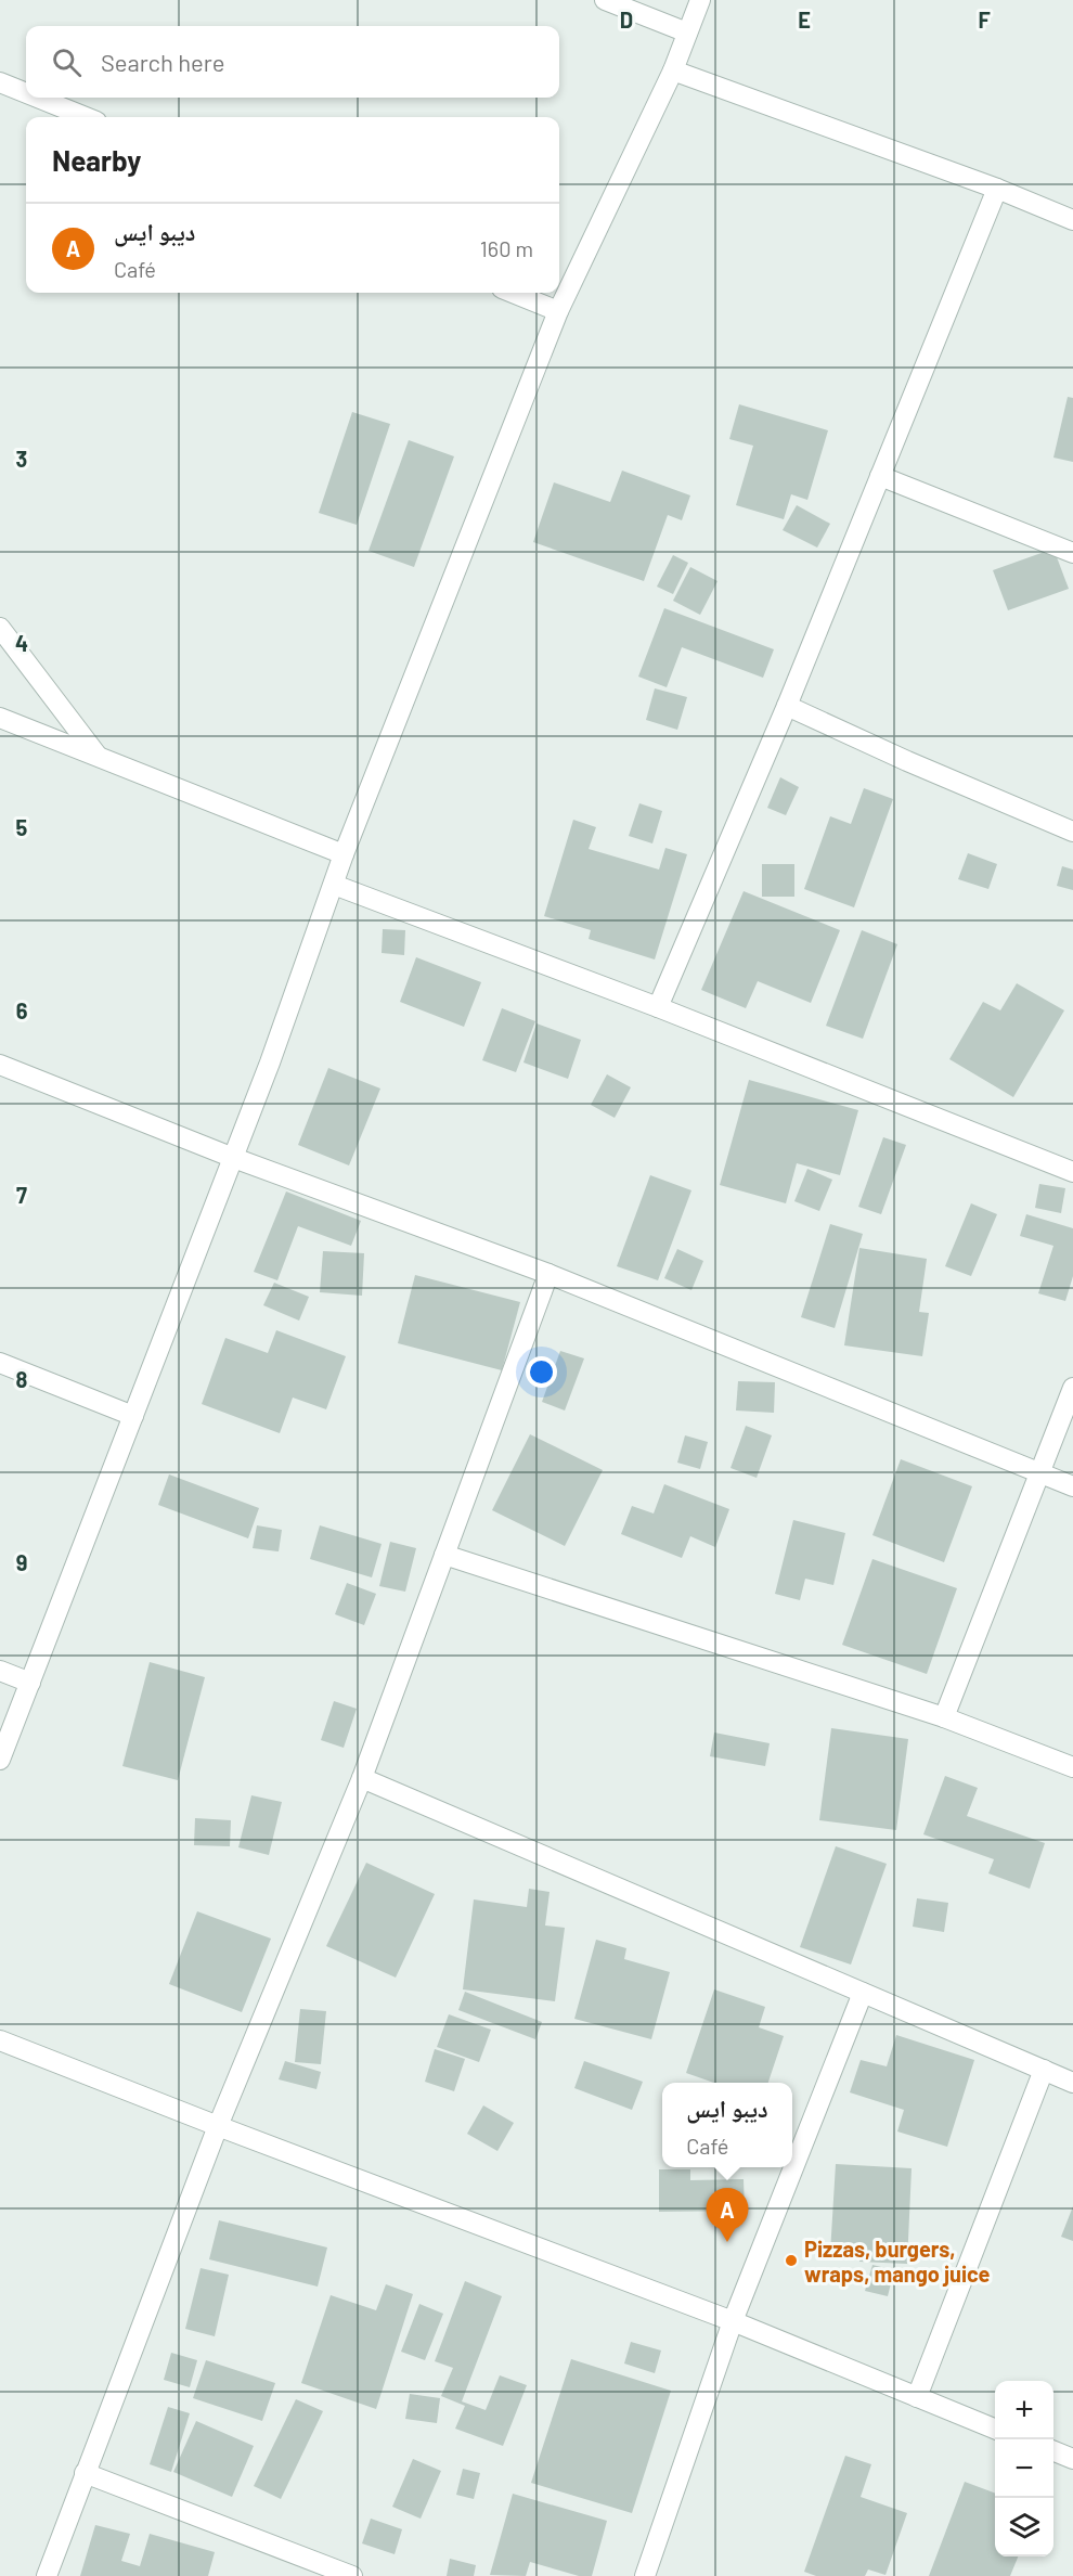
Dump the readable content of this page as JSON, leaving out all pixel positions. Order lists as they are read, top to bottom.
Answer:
{
  "places": ["Pizzas, burgers, wraps, mango juice"],
  "page": {
    "search": "Search here",
    "heading": "Nearby",
    "list": [
      {
        "mark": "A",
        "name": "ديبو ايس",
        "note": "Café",
        "value": "160 m"
      }
    ],
    "popup": ["ديبو ايس", "Café"],
    "pins": "A",
    "map_buttons": ["+", "−"]
  },
  "grid": {
    "columns": ["D", "E", "F"],
    "rows": [
      "3",
      "4",
      "5",
      "6",
      "7",
      "8",
      "9"
    ]
  }
}
